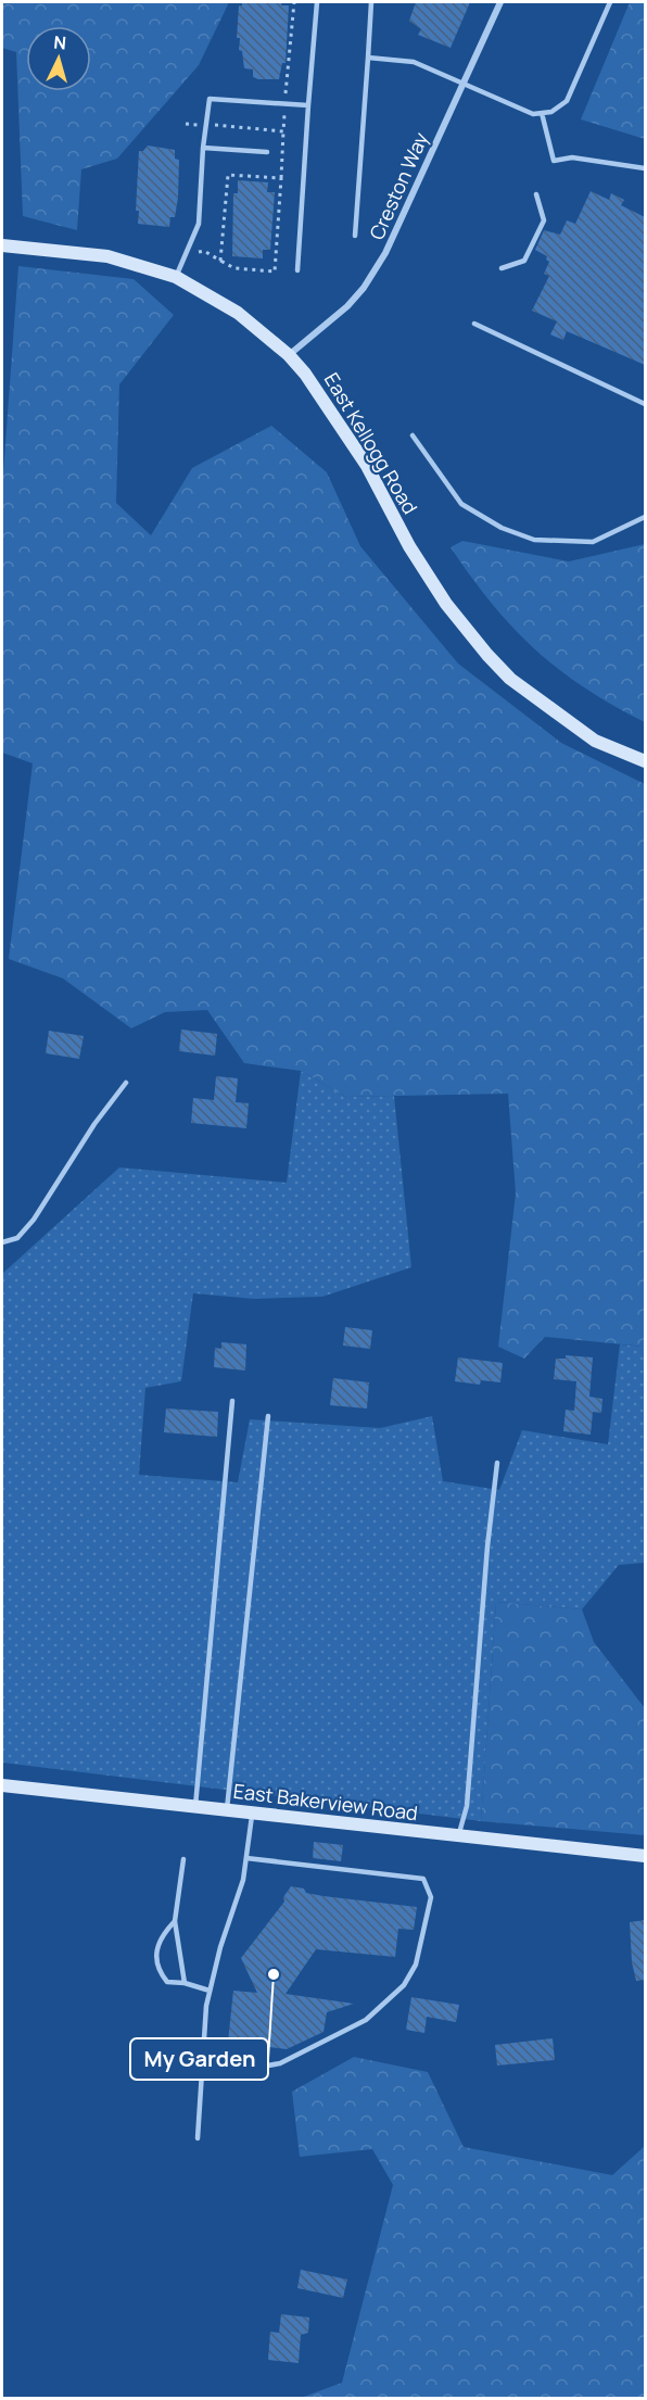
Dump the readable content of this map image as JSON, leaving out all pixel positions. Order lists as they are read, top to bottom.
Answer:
{
  "streets": {
    "street": ["Creston Way", "East Kellogg Road", "East Bakerview Road"]
  },
  "crossings": [
    ["Creston Way", "East Kellogg Road"]
  ],
  "places": ["My Garden"],
  "north": "top"
}
